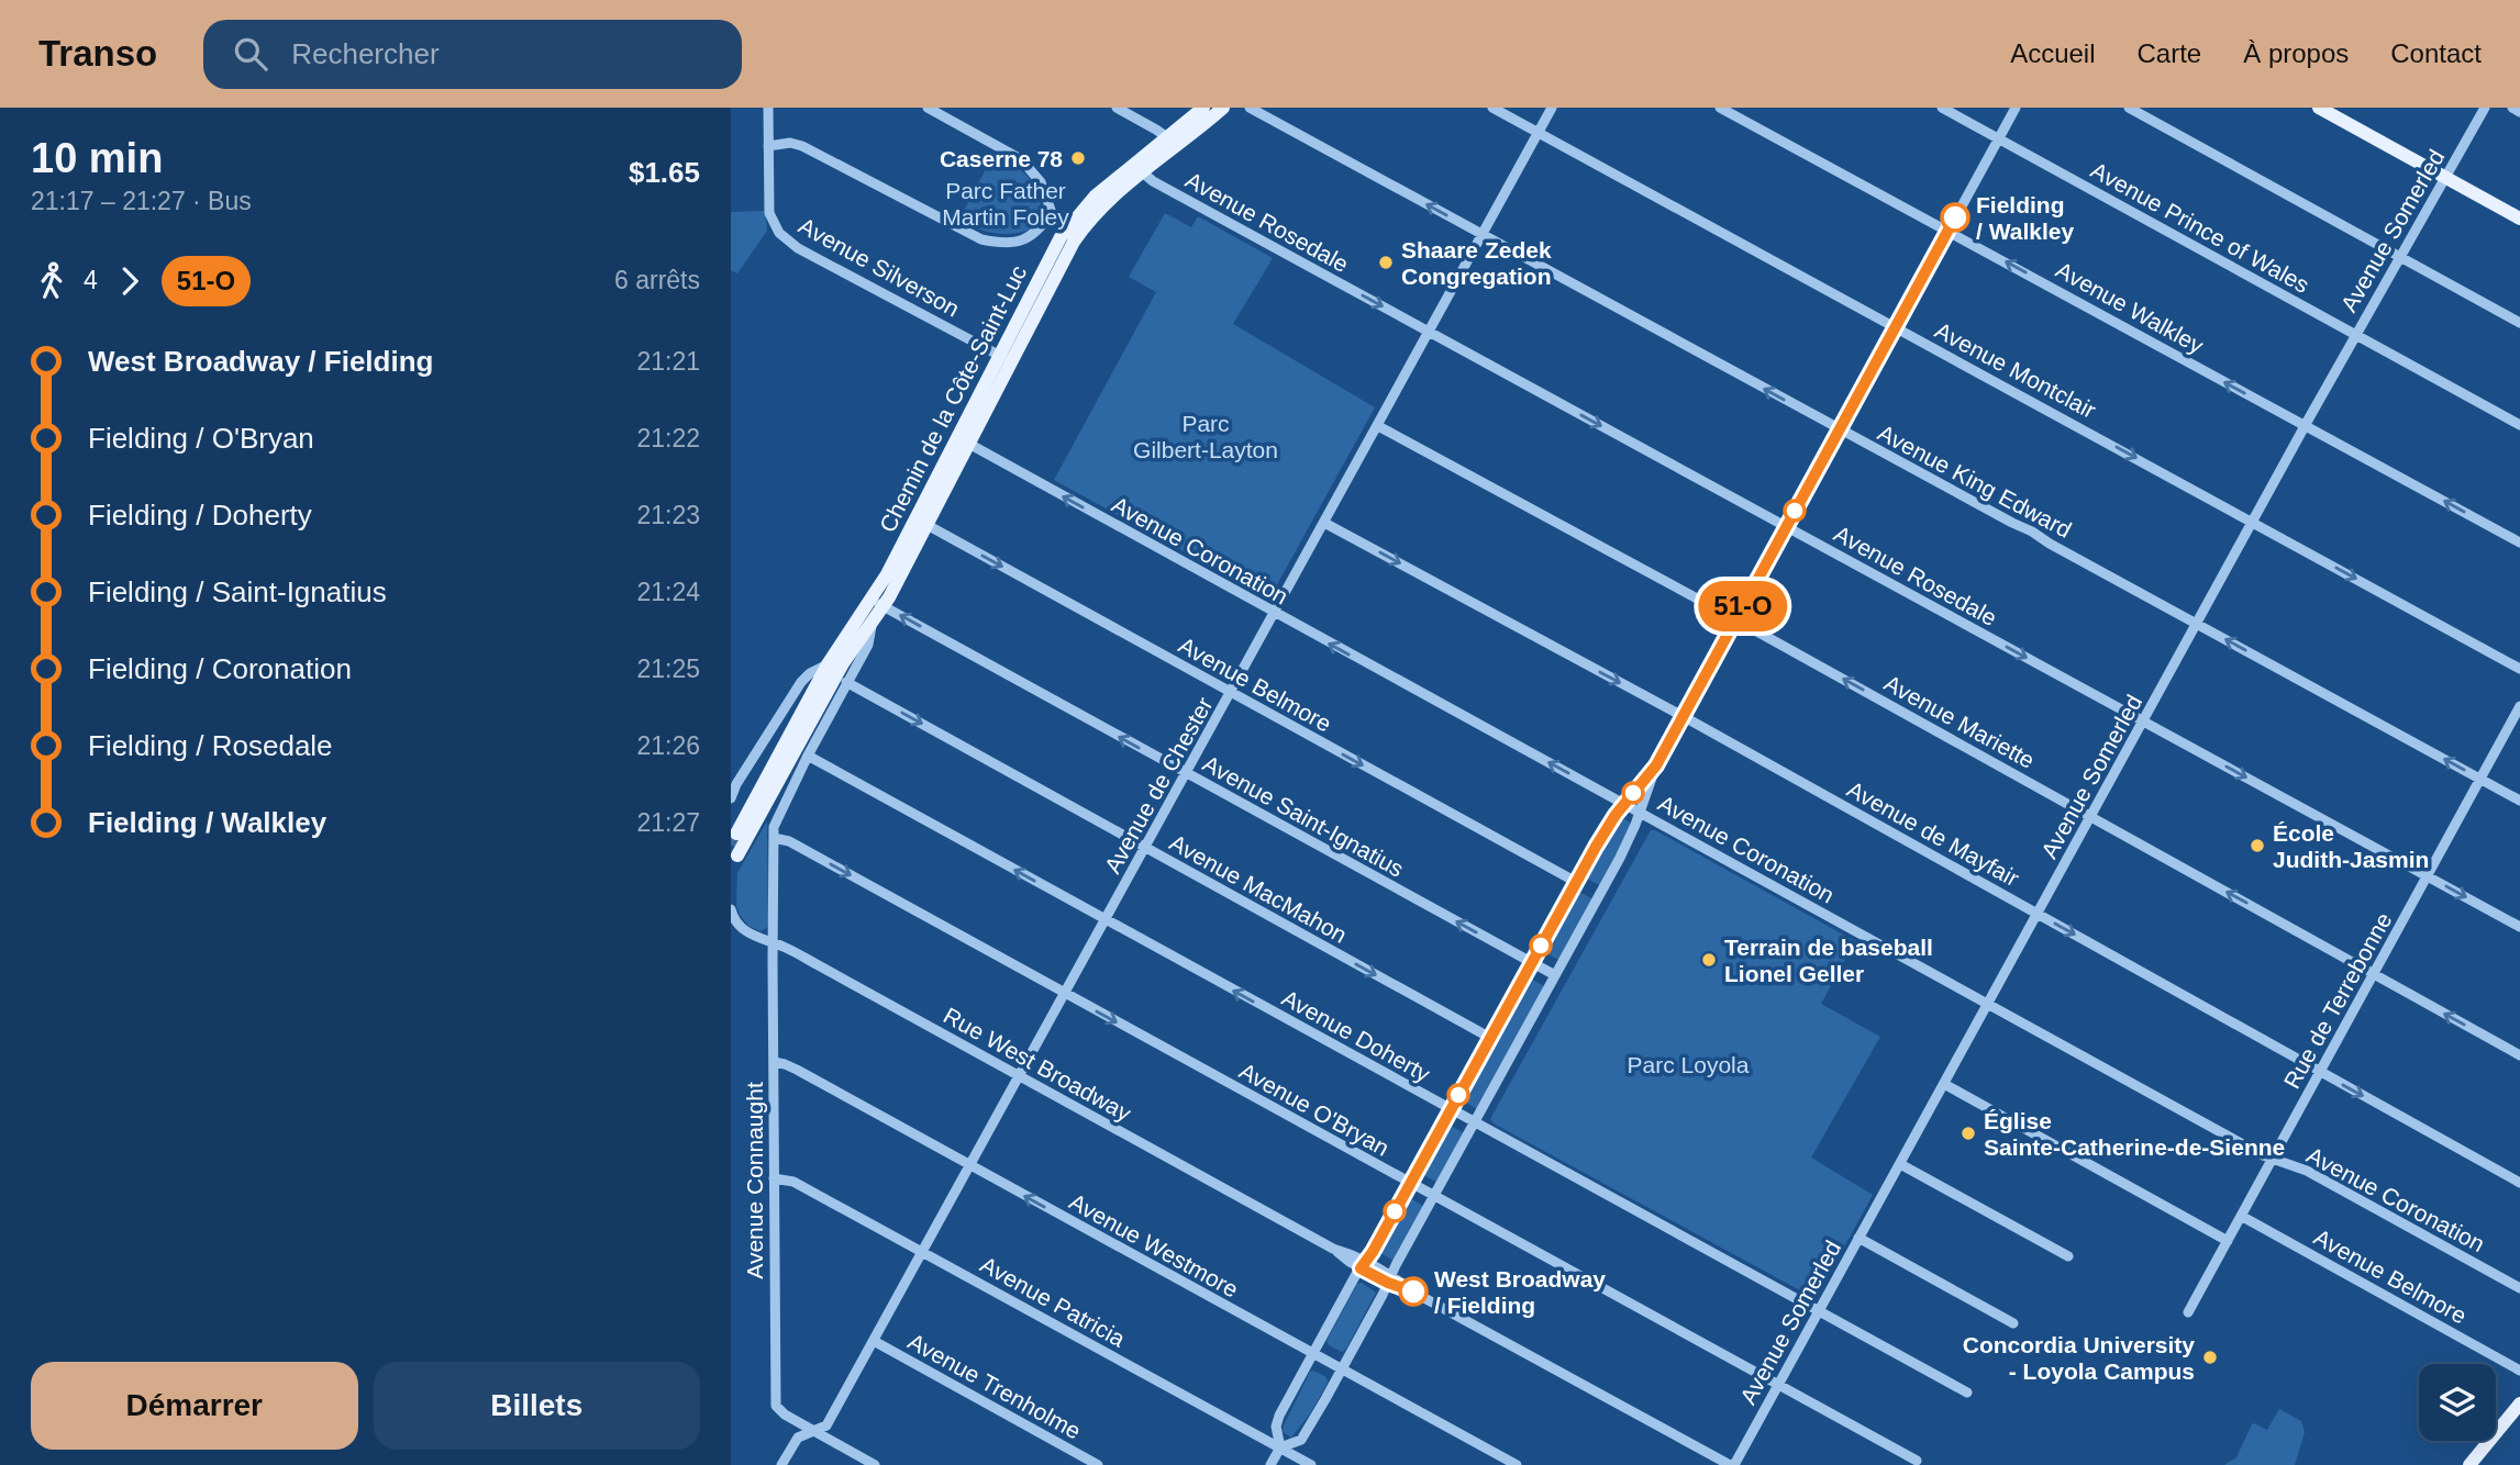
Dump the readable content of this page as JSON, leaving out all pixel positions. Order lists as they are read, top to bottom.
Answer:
{
  "streets": {
    "main road": ["Chemin de la Côte-Saint-Luc"],
    "street": [
      "Avenue Rosedale",
      "Avenue Prince of Wales",
      "Avenue Somerled",
      "Avenue Silverson",
      "Avenue Walkley",
      "Avenue Montclair",
      "Avenue King Edward",
      "Avenue Coronation",
      "Avenue Belmore",
      "Avenue Mariette",
      "Avenue de Chester",
      "Avenue Saint-Ignatius",
      "Avenue de Mayfair",
      "Avenue MacMahon",
      "Rue de Terrebonne",
      "Avenue Doherty",
      "Rue West Broadway",
      "Avenue O'Bryan",
      "Avenue Connaught",
      "Avenue Westmore",
      "Avenue Patricia",
      "Avenue Trenholme"
    ]
  },
  "crossings": [
    ["Avenue Rosedale", "Avenue Somerled"],
    ["Avenue Rosedale", "Chemin de la Côte-Saint-Luc"],
    ["Avenue Rosedale", "Avenue de Chester"],
    ["Avenue Rosedale", "Rue de Terrebonne"],
    ["Avenue Prince of Wales", "Avenue Somerled"],
    ["Avenue Somerled", "Avenue Walkley"],
    ["Avenue Somerled", "Avenue Montclair"],
    ["Avenue Somerled", "Avenue King Edward"],
    ["Avenue Somerled", "Avenue Coronation"],
    ["Avenue Somerled", "Avenue Mariette"],
    ["Avenue Somerled", "Avenue de Mayfair"],
    ["Avenue Somerled", "Avenue Doherty"],
    ["Avenue Somerled", "Rue West Broadway"],
    ["Avenue Somerled", "Avenue O'Bryan"],
    ["Avenue Silverson", "Chemin de la Côte-Saint-Luc"],
    ["Avenue Montclair", "Avenue de Chester"],
    ["Chemin de la Côte-Saint-Luc", "Avenue Coronation"],
    ["Chemin de la Côte-Saint-Luc", "Avenue Belmore"],
    ["Chemin de la Côte-Saint-Luc", "Avenue Saint-Ignatius"],
    ["Chemin de la Côte-Saint-Luc", "Avenue MacMahon"],
    ["Chemin de la Côte-Saint-Luc", "Avenue Doherty"],
    ["Chemin de la Côte-Saint-Luc", "Avenue O'Bryan"],
    ["Chemin de la Côte-Saint-Luc", "Avenue Connaught"],
    ["Avenue King Edward", "Avenue de Chester"],
    ["Avenue King Edward", "Rue de Terrebonne"],
    ["Avenue Coronation", "Avenue de Chester"],
    ["Avenue Coronation", "Rue de Terrebonne"],
    ["Avenue Belmore", "Avenue de Chester"],
    ["Avenue Belmore", "Rue de Terrebonne"],
    ["Avenue Mariette", "Avenue de Chester"],
    ["Avenue Mariette", "Rue de Terrebonne"],
    ["Avenue de Chester", "Avenue Saint-Ignatius"],
    ["Avenue de Chester", "Avenue de Mayfair"],
    ["Avenue de Chester", "Avenue MacMahon"],
    ["Avenue de Chester", "Avenue Doherty"],
    ["Avenue de Chester", "Rue West Broadway"],
    ["Avenue de Chester", "Avenue O'Bryan"],
    ["Avenue de Chester", "Avenue Connaught"],
    ["Avenue de Chester", "Avenue Westmore"],
    ["Avenue de Chester", "Avenue Patricia"],
    ["Avenue de Chester", "Avenue Trenholme"],
    ["Avenue de Mayfair", "Rue de Terrebonne"],
    ["Rue West Broadway", "Avenue Connaught"],
    ["Avenue O'Bryan", "Avenue Connaught"],
    ["Avenue Connaught", "Avenue Westmore"],
    ["Avenue Connaught", "Avenue Patricia"]
  ],
  "one_way": [
    "Avenue Rosedale",
    "Avenue Walkley",
    "Avenue Montclair",
    "Avenue King Edward",
    "Avenue Coronation",
    "Avenue Belmore",
    "Avenue Mariette",
    "Avenue Saint-Ignatius",
    "Avenue de Mayfair",
    "Avenue MacMahon",
    "Avenue Doherty",
    "Avenue O'Bryan",
    "Avenue Westmore"
  ],
  "parks": ["Parc Father Martin Foley", "Parc Gilbert-Layton", "Parc Loyola"],
  "places": [
    "Caserne 78",
    "Fielding / Walkley",
    "Shaare Zedek Congregation",
    "École Judith-Jasmin",
    "Terrain de baseball Lionel Geller",
    "Église Sainte-Catherine-de-Sienne",
    "West Broadway / Fielding",
    "Concordia University - Loyola Campus"
  ],
  "lines": ["bus line 51-O"],
  "page": {
    "header": "Transo",
    "search": "Rechercher",
    "nav": [
      "Accueil",
      "Carte",
      "À propos",
      "Contact"
    ],
    "heading": ["10 min", "21:17 – 21:27 · Bus", "$1.65"],
    "on_map": "51-O",
    "legs": ["4", "51-O", "6 arrêts"],
    "list": [
      {
        "name": "West Broadway / Fielding",
        "value": "21:21"
      },
      {
        "name": "Fielding / O'Bryan",
        "value": "21:22"
      },
      {
        "name": "Fielding / Doherty",
        "value": "21:23"
      },
      {
        "name": "Fielding / Saint-Ignatius",
        "value": "21:24"
      },
      {
        "name": "Fielding / Coronation",
        "value": "21:25"
      },
      {
        "name": "Fielding / Rosedale",
        "value": "21:26"
      },
      {
        "name": "Fielding / Walkley",
        "value": "21:27"
      }
    ],
    "buttons": ["Démarrer", "Billets"]
  }
}
